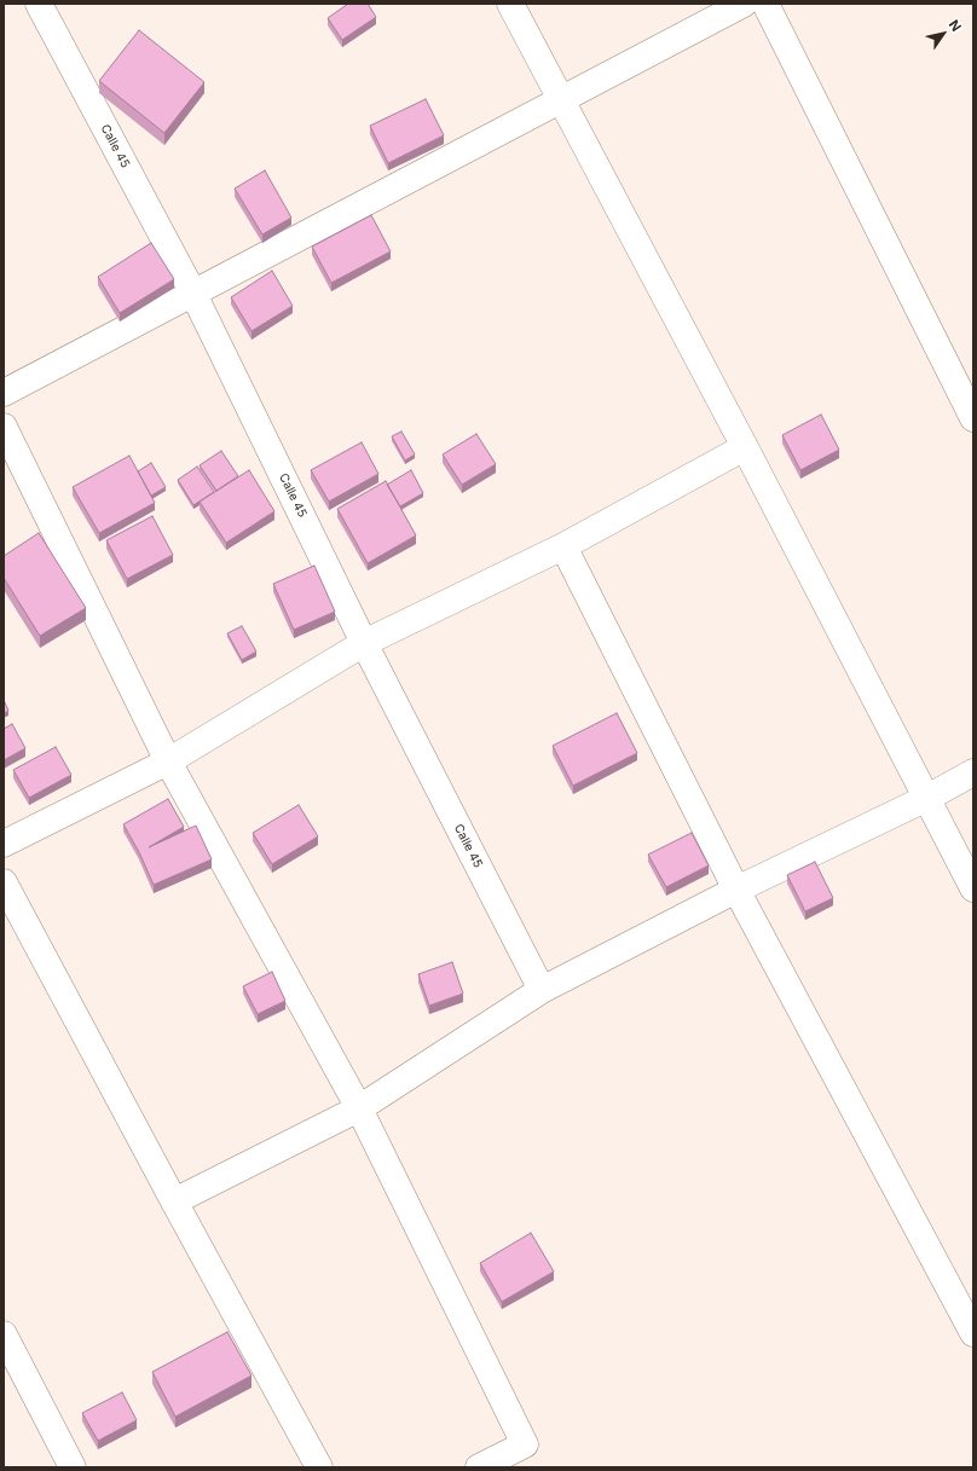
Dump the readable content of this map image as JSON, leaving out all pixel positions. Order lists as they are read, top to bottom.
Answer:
{
  "streets": {
    "street": ["Calle 45"]
  },
  "north": "top right"
}
